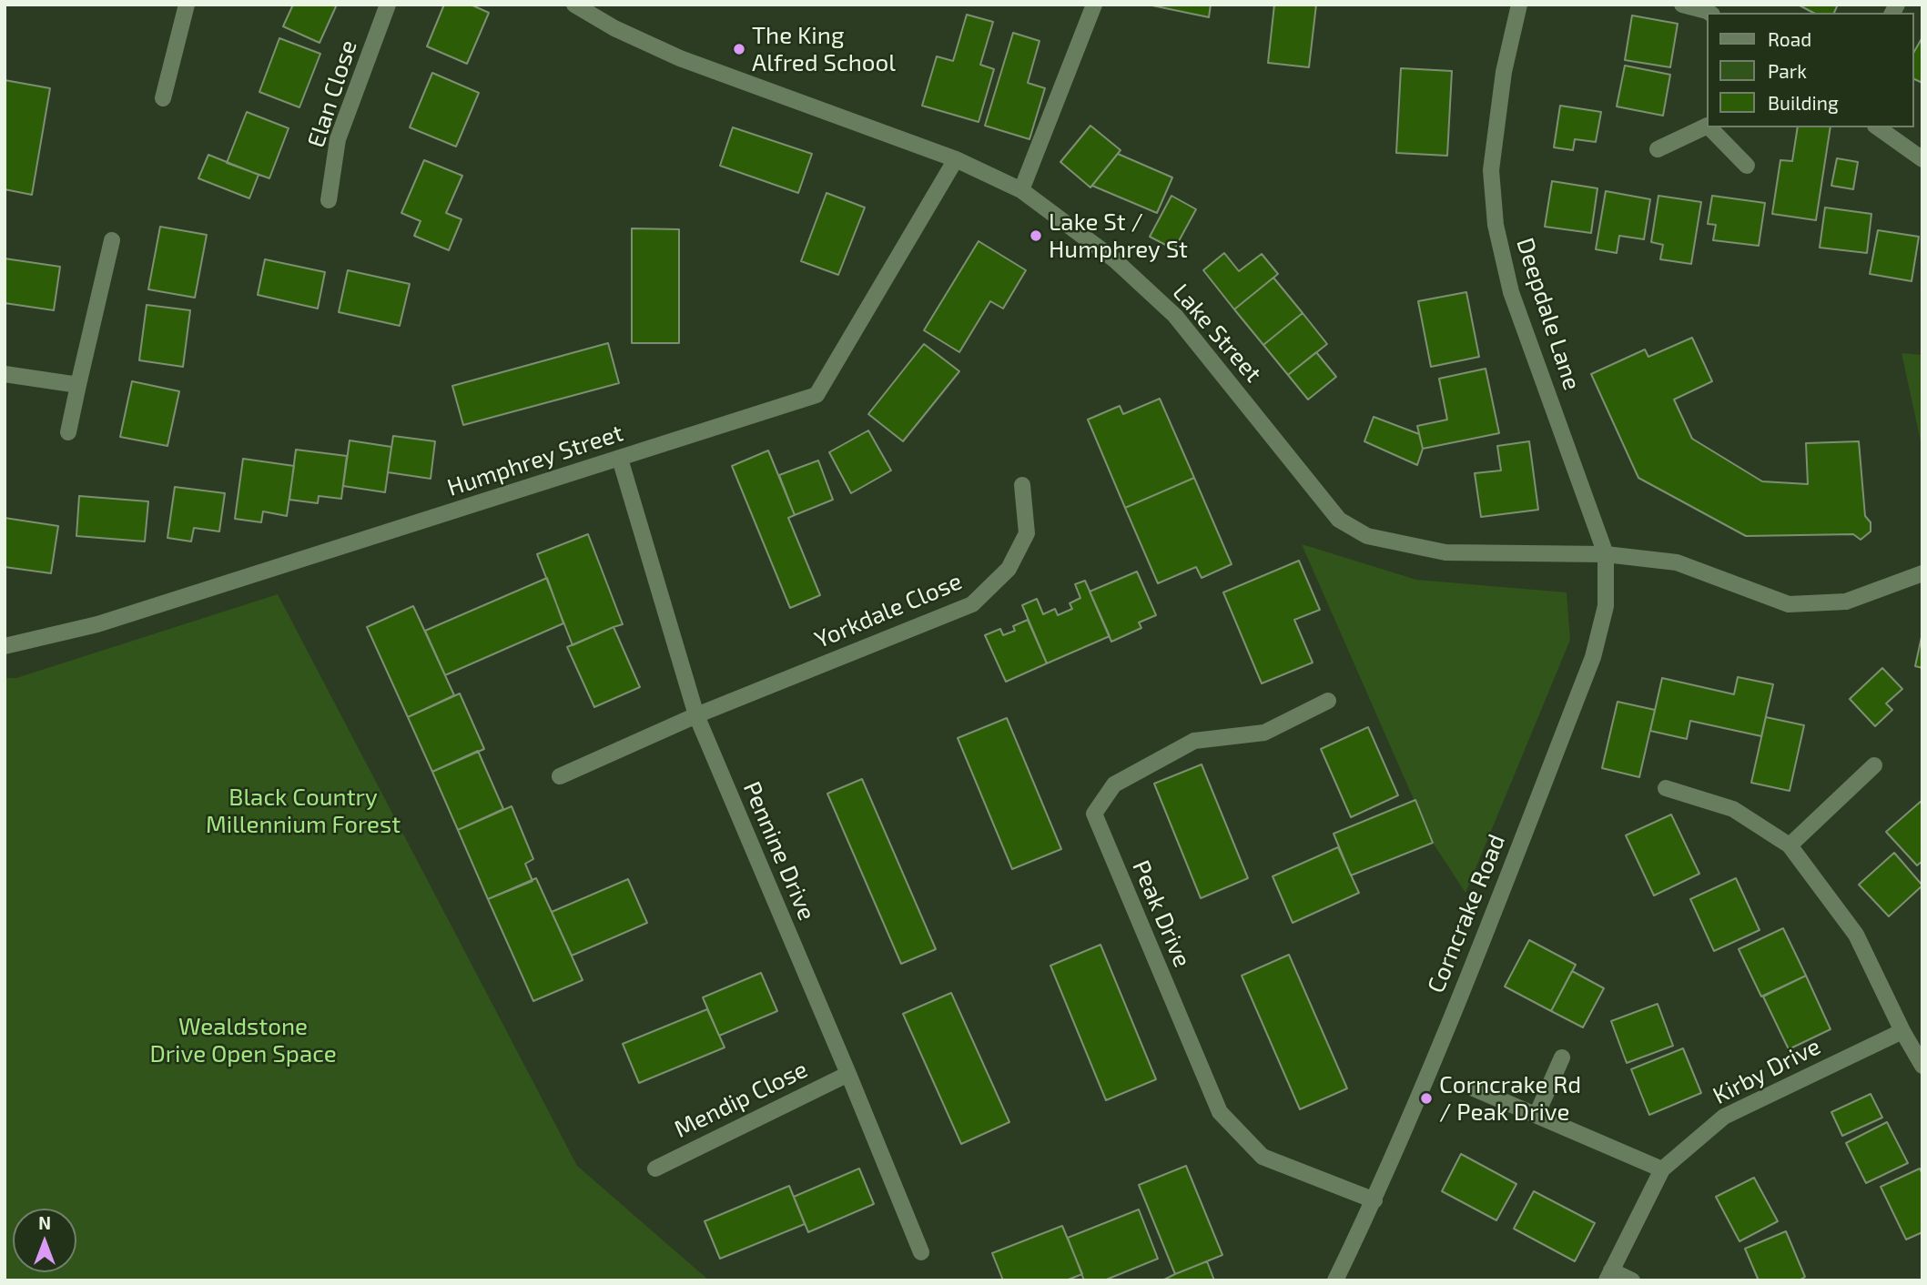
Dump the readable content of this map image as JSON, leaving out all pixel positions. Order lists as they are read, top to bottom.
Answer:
{
  "streets": {
    "street": [
      "Elan Close",
      "Deepdale Lane",
      "Lake Street",
      "Humphrey Street",
      "Yorkdale Close",
      "Pennine Drive",
      "Peak Drive",
      "Corncrake Road",
      "Kirby Drive",
      "Mendip Close"
    ]
  },
  "crossings": [
    ["Deepdale Lane", "Lake Street"],
    ["Deepdale Lane", "Corncrake Road"],
    ["Lake Street", "Humphrey Street"],
    ["Lake Street", "Corncrake Road"],
    ["Humphrey Street", "Pennine Drive"],
    ["Yorkdale Close", "Pennine Drive"],
    ["Pennine Drive", "Mendip Close"],
    ["Peak Drive", "Corncrake Road"]
  ],
  "parks": ["Black Country Millennium Forest", "Wealdstone Drive Open Space"],
  "places": ["The King Alfred School", "Lake St / Humphrey St", "Corncrake Rd / Peak Drive"],
  "legend": ["Road", "Park", "Building"],
  "north": "top"
}
